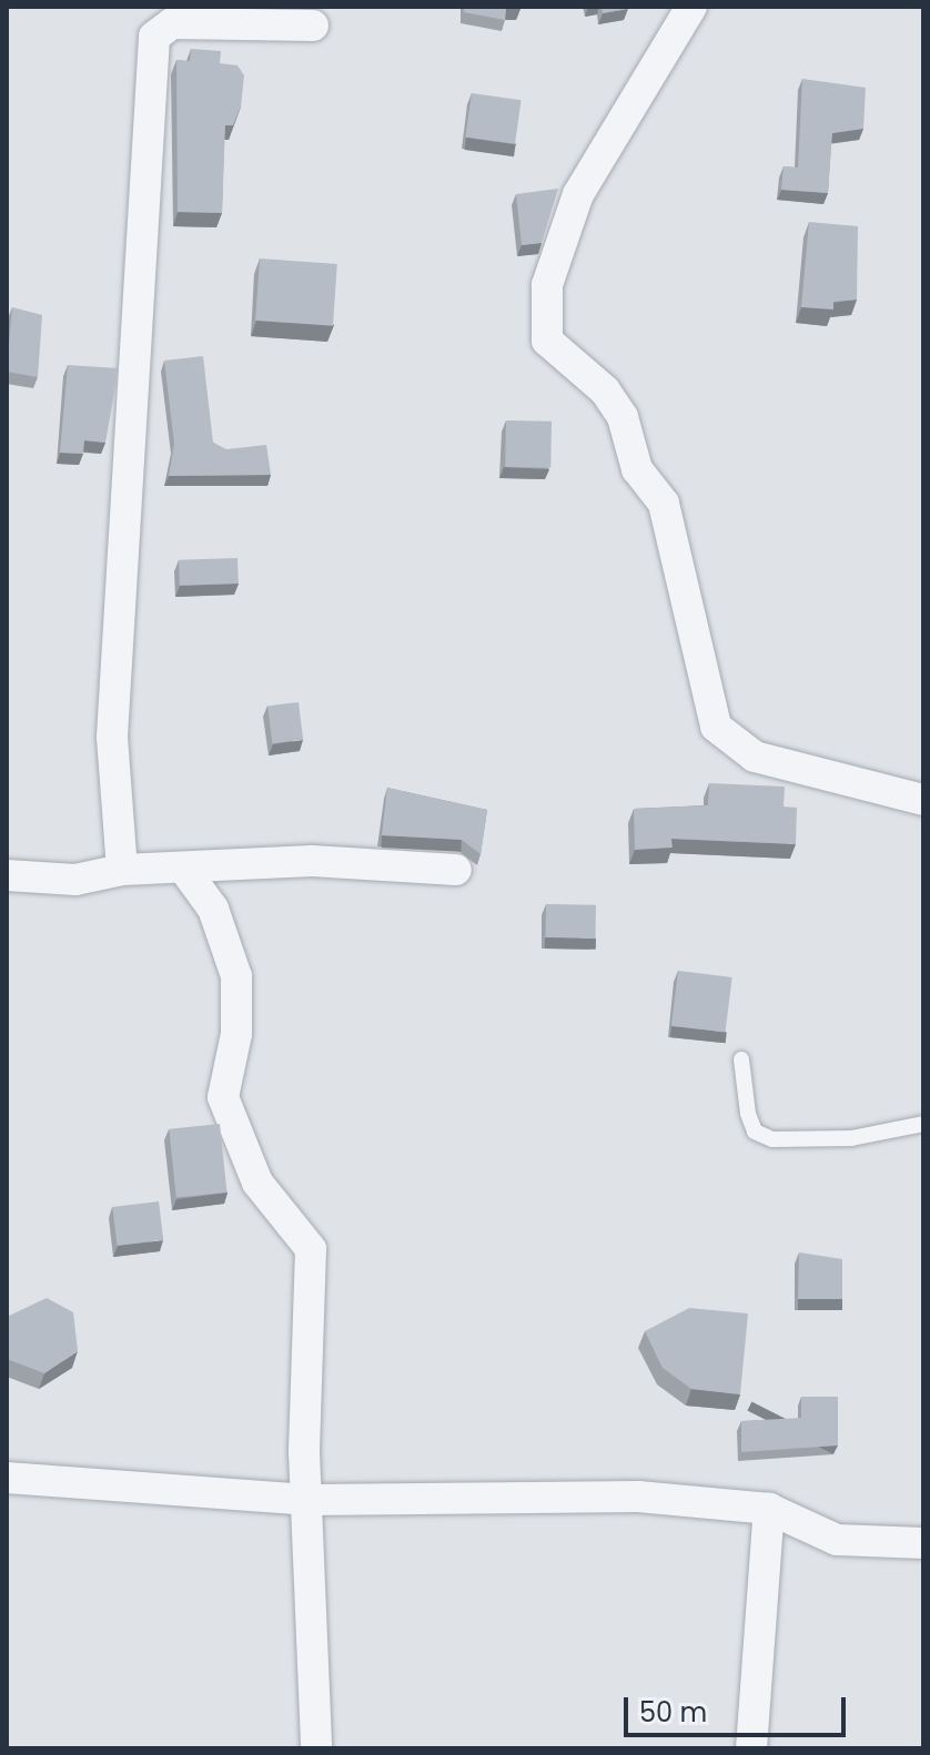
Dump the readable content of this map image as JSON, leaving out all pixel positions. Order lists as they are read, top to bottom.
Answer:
{
  "scale_bar": "50 m"
}
